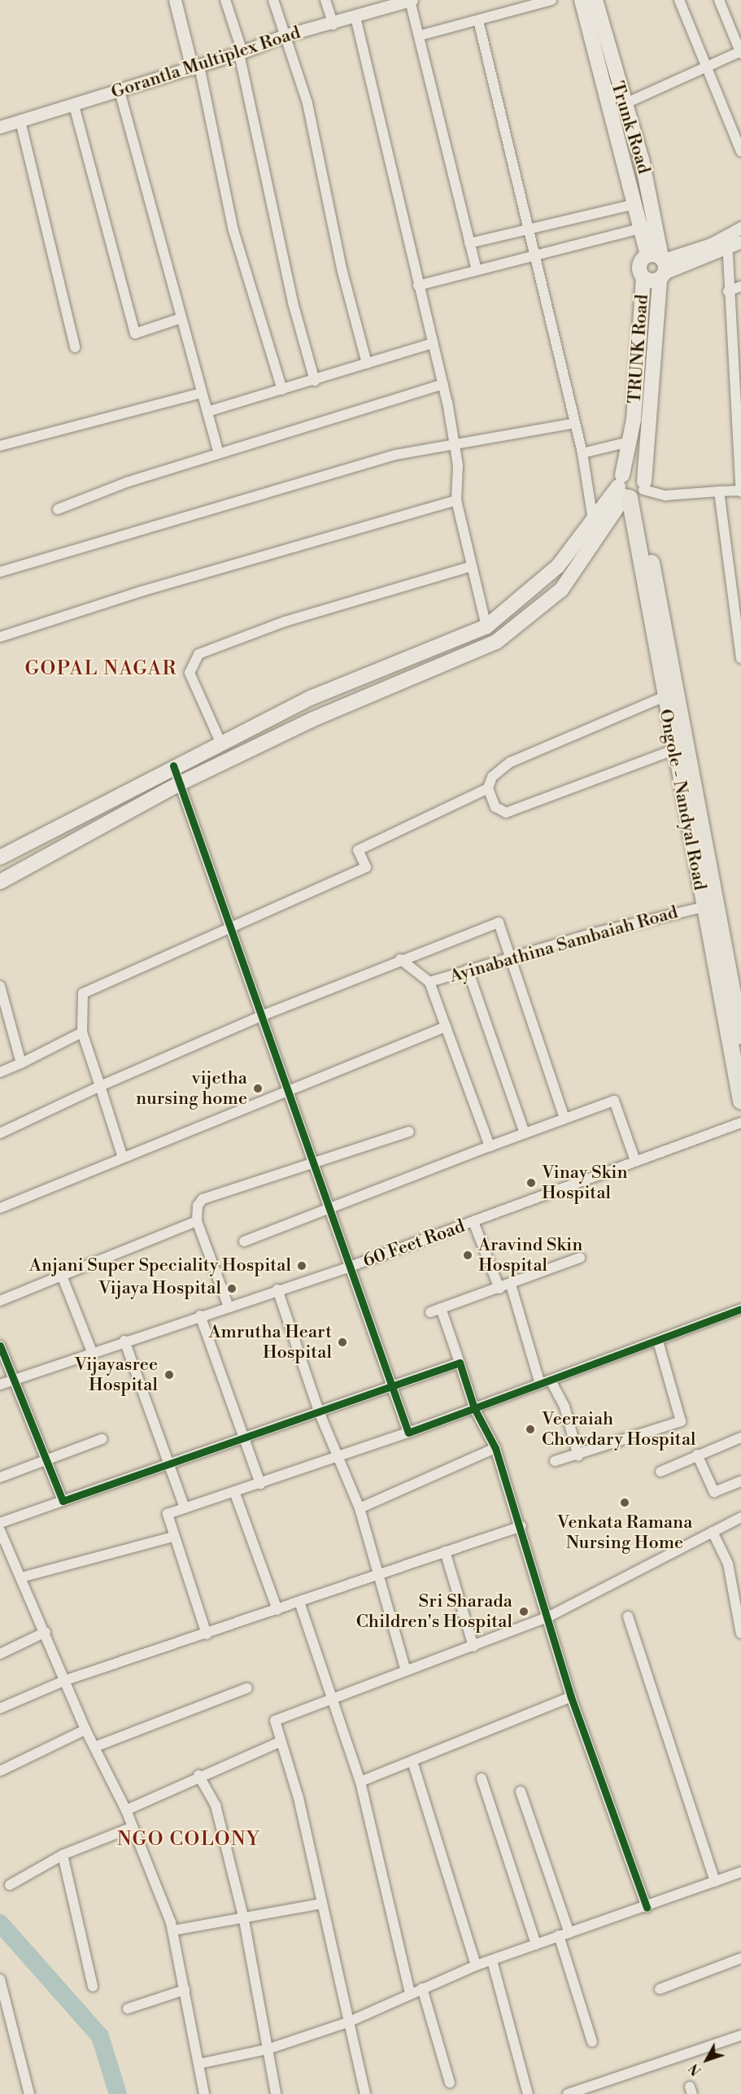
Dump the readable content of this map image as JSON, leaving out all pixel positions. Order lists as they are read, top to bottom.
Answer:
{
  "streets": {
    "main road": ["Trunk Road", "TRUNK Road", "Ongole - Nandyal Road"],
    "street": ["Gorantla Multiplex Road", "Ayinabathina Sambaiah Road", "60 Feet Road"]
  },
  "crossings": [
    ["Trunk Road", "TRUNK Road"],
    ["TRUNK Road", "Ongole - Nandyal Road"],
    ["Ongole - Nandyal Road", "Ayinabathina Sambaiah Road"]
  ],
  "districts": ["GOPAL NAGAR", "NGO COLONY"],
  "places": [
    "vijetha nursing home",
    "Vinay Skin Hospital",
    "Aravind Skin Hospital",
    "Anjani Super Speciality Hospital",
    "Vijaya Hospital",
    "Amrutha Heart Hospital",
    "Vijayasree Hospital",
    "Veeraiah Chowdary Hospital",
    "Venkata Ramana Nursing Home",
    "Sri Sharada Children's Hospital"
  ],
  "north": "bottom left"
}
